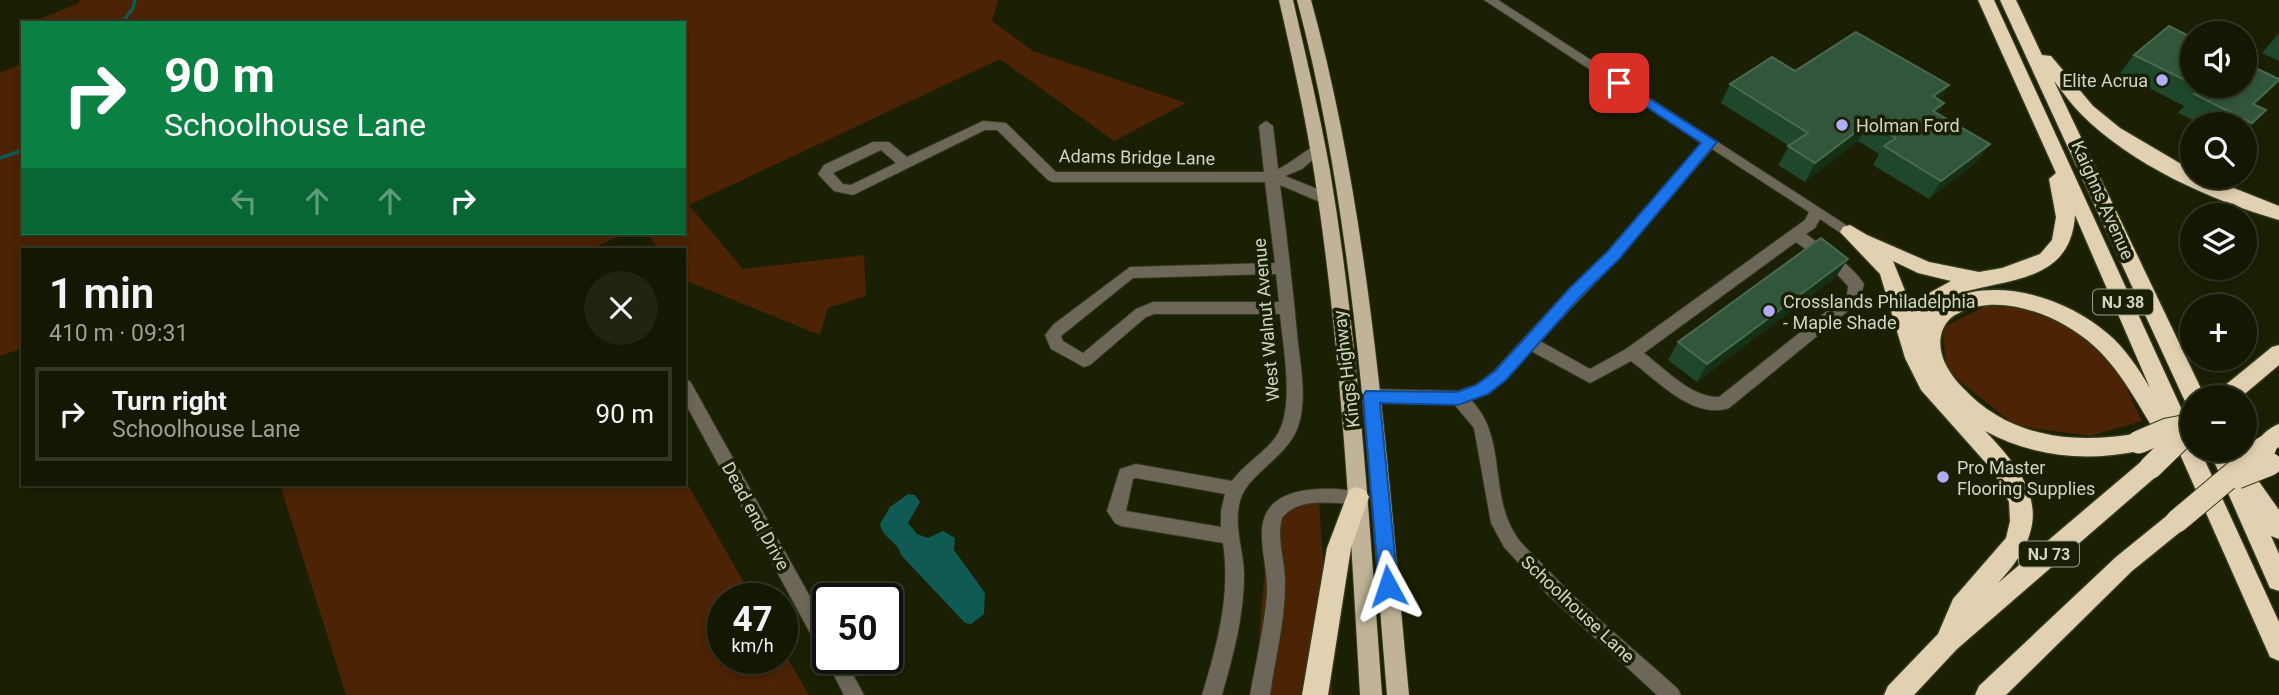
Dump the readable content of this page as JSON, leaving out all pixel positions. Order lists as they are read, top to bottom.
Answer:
{
  "streets": {
    "highway": ["Kaighns Avenue", "NJ 38", "NJ 73"],
    "main road": ["Kings Highway"],
    "street": [
      "Adams Bridge Lane",
      "West Walnut Avenue",
      "Dead end Drive",
      "Schoolhouse Lane"
    ]
  },
  "crossings": [
    ["Adams Bridge Lane", "West Walnut Avenue"],
    ["Adams Bridge Lane", "Kings Highway"]
  ],
  "places": [
    "Elite Acrua",
    "Holman Ford",
    "Crosslands Philadelphia - Maple Shade",
    "Pro Master Flooring Supplies"
  ],
  "page": {
    "map_buttons": ["+", "−"],
    "turn": ["90 m", "Schoolhouse Lane"],
    "heading": ["1 min", "410 m · 09:31"],
    "list": [
      {
        "name": "Turn right",
        "note": "Schoolhouse Lane",
        "value": "90 m"
      }
    ],
    "speed": "47 km/h",
    "limit": "50"
  }
}
